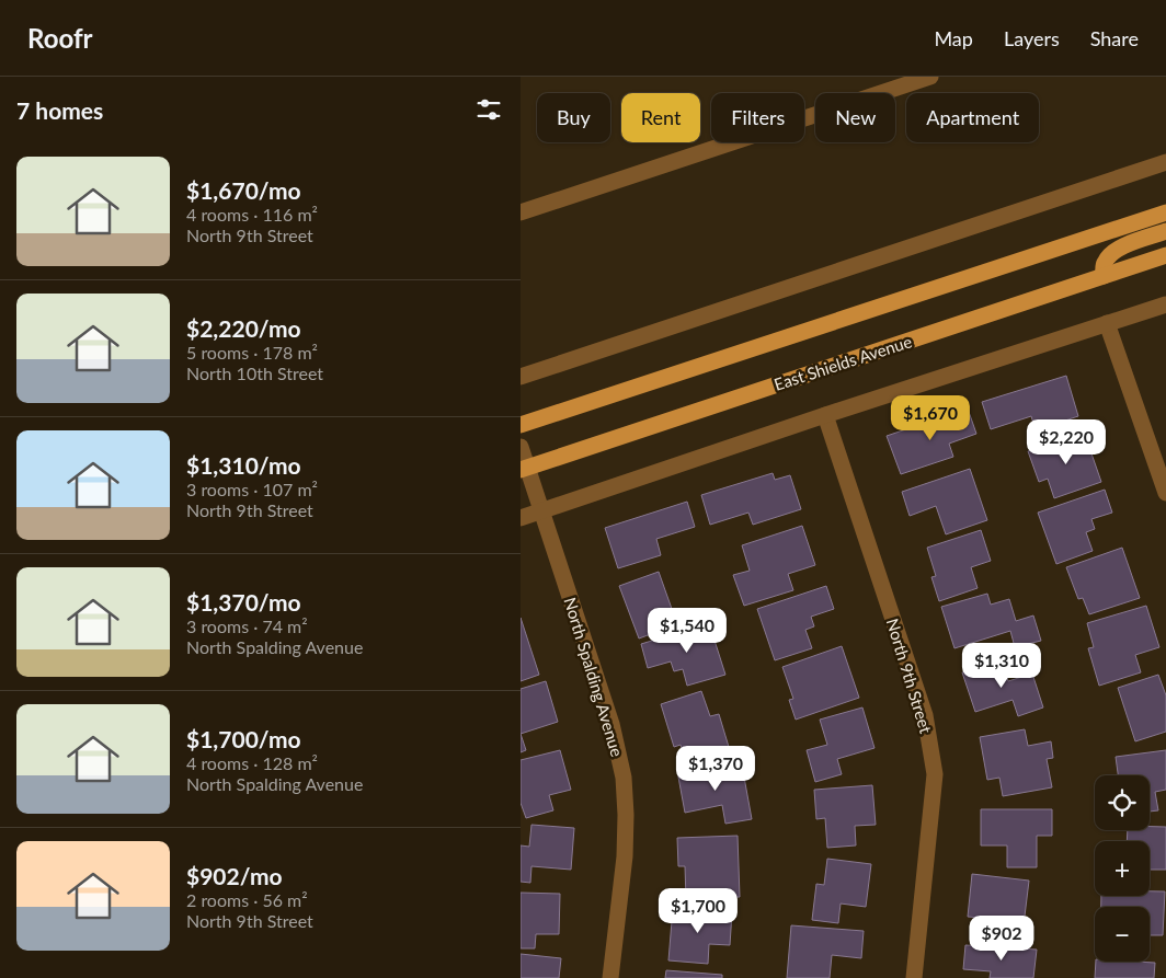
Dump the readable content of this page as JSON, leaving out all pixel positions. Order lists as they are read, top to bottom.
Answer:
{
  "streets": {
    "main road": ["East Shields Avenue"],
    "street": ["North 9th Street", "North Spalding Avenue"]
  },
  "crossings": [
    ["East Shields Avenue", "North Spalding Avenue"]
  ],
  "page": {
    "header": "Roofr",
    "nav": ["Map", "Layers", "Share"],
    "heading": "7 homes",
    "chip": [
      "Buy",
      "Rent",
      "Filters",
      "New",
      "Apartment"
    ],
    "list": [
      {
        "name": "$1,670/mo",
        "note": "4 rooms · 116 m² · North 9th Street"
      },
      {
        "name": "$2,220/mo",
        "note": "5 rooms · 178 m² · North 10th Street"
      },
      {
        "name": "$1,310/mo",
        "note": "3 rooms · 107 m² · North 9th Street"
      },
      {
        "name": "$1,370/mo",
        "note": "3 rooms · 74 m² · North Spalding Avenue"
      },
      {
        "name": "$1,700/mo",
        "note": "4 rooms · 128 m² · North Spalding Avenue"
      },
      {
        "name": "$902/mo",
        "note": "2 rooms · 56 m² · North 9th Street"
      }
    ],
    "price": [
      "$1,670",
      "$2,220",
      "$1,540",
      "$1,310",
      "$1,370",
      "$1,700",
      "$902"
    ],
    "map_buttons": ["+", "−"]
  }
}
